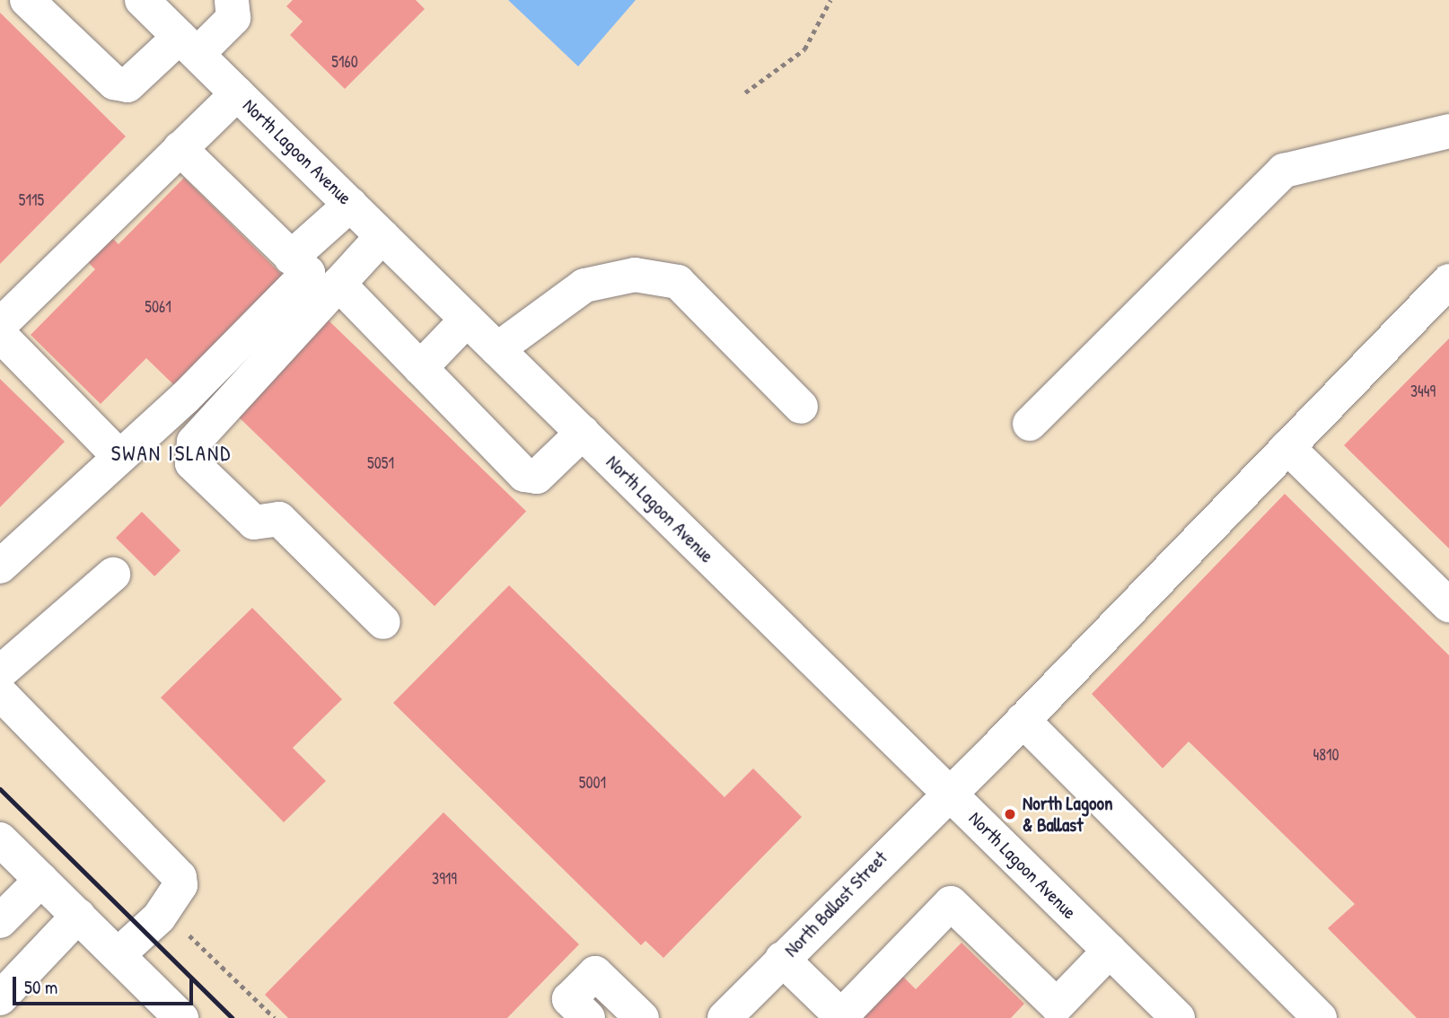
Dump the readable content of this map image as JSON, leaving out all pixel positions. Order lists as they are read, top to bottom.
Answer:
{
  "streets": {
    "street": ["North Lagoon Avenue", "North Ballast Street"]
  },
  "crossings": [
    ["North Lagoon Avenue", "North Ballast Street"]
  ],
  "districts": ["SWAN ISLAND"],
  "places": ["North Lagoon & Ballast"],
  "house_numbers": [
    "5160",
    "5115",
    "5061",
    "3449",
    "5051",
    "4810",
    "5001",
    "3919"
  ],
  "scale_bar": "50 m"
}
